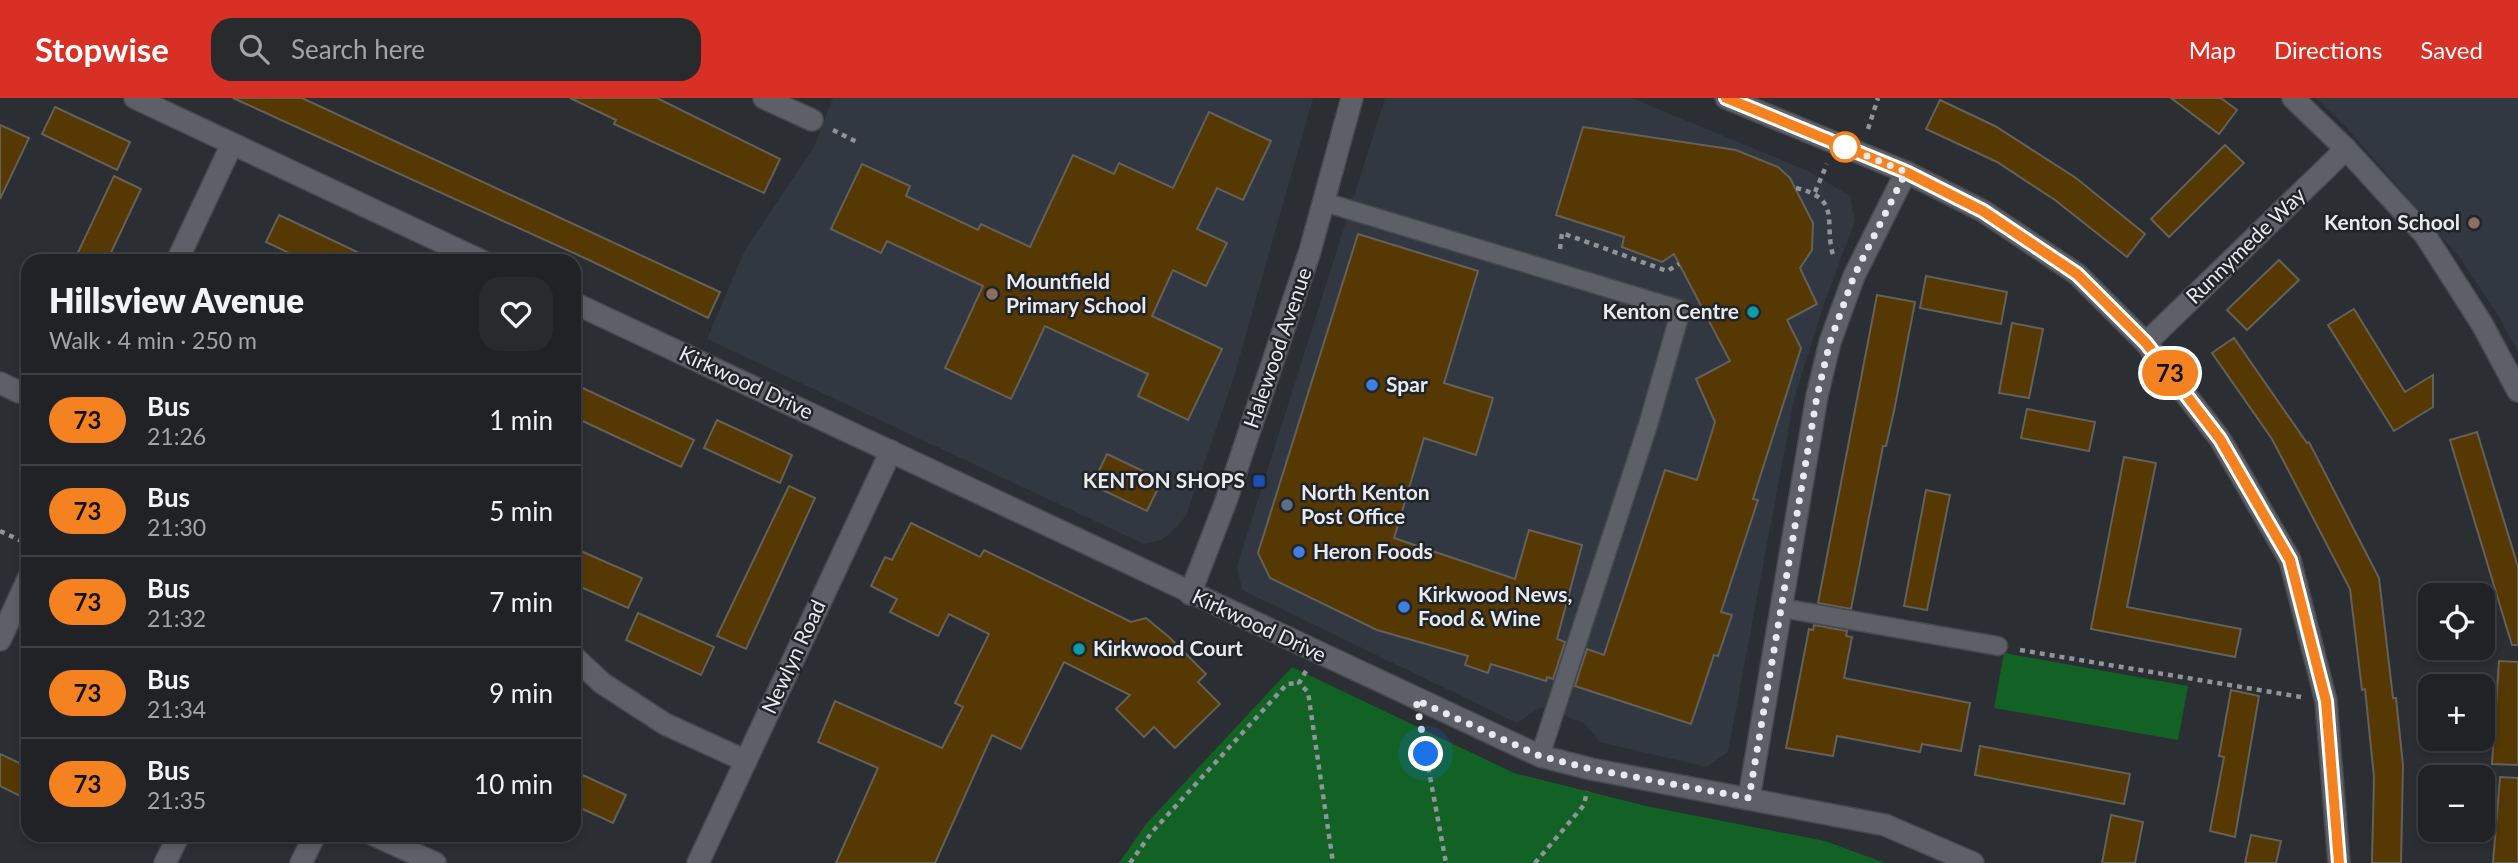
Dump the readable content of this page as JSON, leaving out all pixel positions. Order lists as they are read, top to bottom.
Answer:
{
  "streets": {
    "street": [
      "Runnymede Way",
      "Halewood Avenue",
      "Kirkwood Drive",
      "Newlyn Road"
    ]
  },
  "crossings": [
    ["Halewood Avenue", "Kirkwood Drive"],
    ["Kirkwood Drive", "Newlyn Road"]
  ],
  "places": {
    "other": [
      "Kenton School",
      "Mountfield Primary School",
      "Kenton Centre",
      "Spar",
      "North Kenton Post Office",
      "Heron Foods",
      "Kirkwood News, Food & Wine",
      "Kirkwood Court"
    ],
    "transit": ["KENTON SHOPS"]
  },
  "lines": ["bus line 73"],
  "page": {
    "header": "Stopwise",
    "search": "Search here",
    "nav": ["Map", "Directions", "Saved"],
    "on_map": "73",
    "heading": ["Hillsview Avenue", "Walk · 4 min · 250 m"],
    "list": [
      {
        "mark": "73",
        "name": "Bus",
        "note": "21:26",
        "value": "1 min"
      },
      {
        "mark": "73",
        "name": "Bus",
        "note": "21:30",
        "value": "5 min"
      },
      {
        "mark": "73",
        "name": "Bus",
        "note": "21:32",
        "value": "7 min"
      },
      {
        "mark": "73",
        "name": "Bus",
        "note": "21:34",
        "value": "9 min"
      },
      {
        "mark": "73",
        "name": "Bus",
        "note": "21:35",
        "value": "10 min"
      }
    ],
    "map_buttons": ["+", "−"]
  }
}
